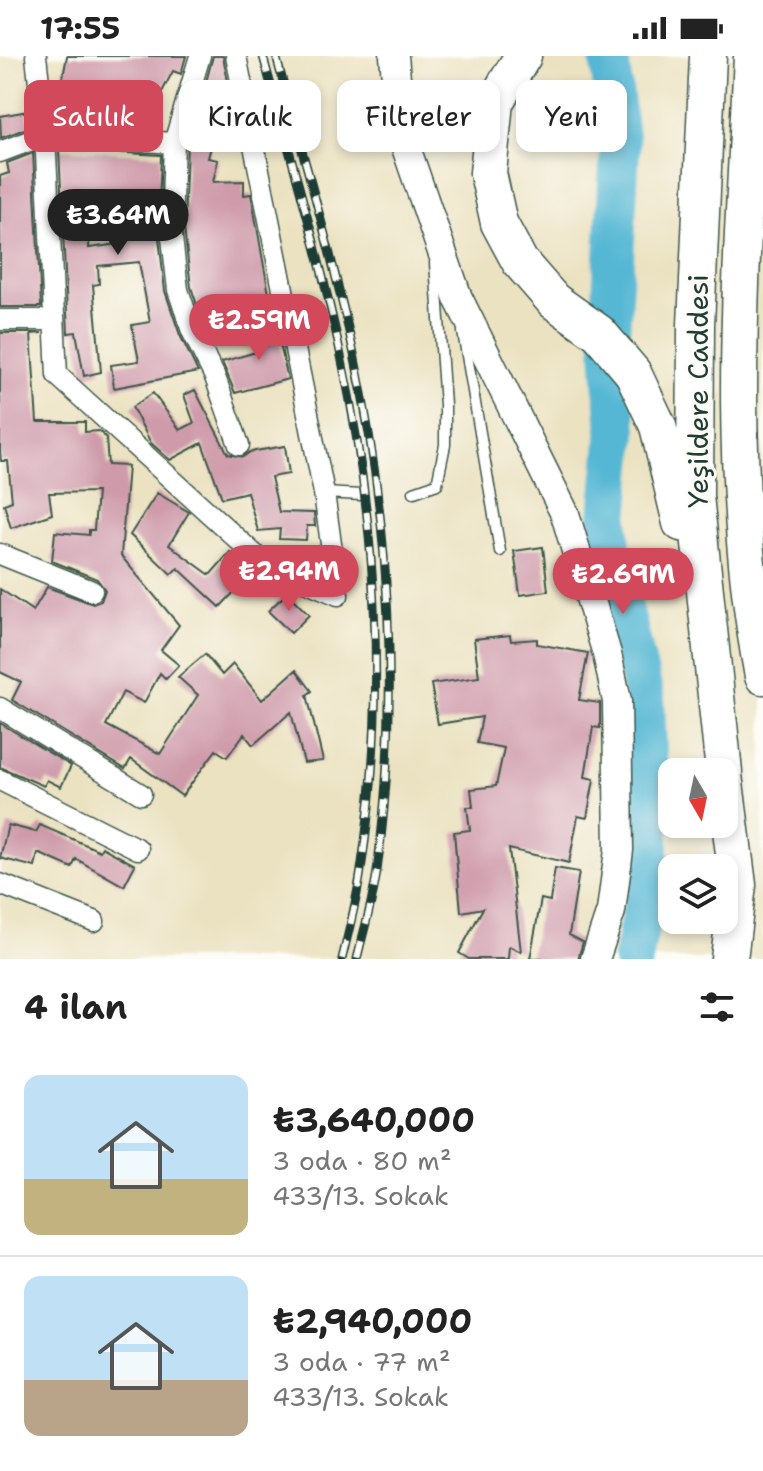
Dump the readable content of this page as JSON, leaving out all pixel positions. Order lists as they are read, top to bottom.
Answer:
{
  "streets": {
    "highway": ["Yeşildere Caddesi"]
  },
  "north": "bottom",
  "page": {
    "status": "17:55",
    "chip": [
      "Satılık",
      "Kiralık",
      "Filtreler",
      "Yeni"
    ],
    "price": [
      "₺3.64M",
      "₺2.59M",
      "₺2.94M",
      "₺2.69M"
    ],
    "heading": "4 ilan",
    "list": [
      {
        "name": "₺3,640,000",
        "note": "3 oda · 80 m² · 433/13. Sokak"
      },
      {
        "name": "₺2,940,000",
        "note": "3 oda · 77 m² · 433/13. Sokak"
      }
    ]
  }
}
